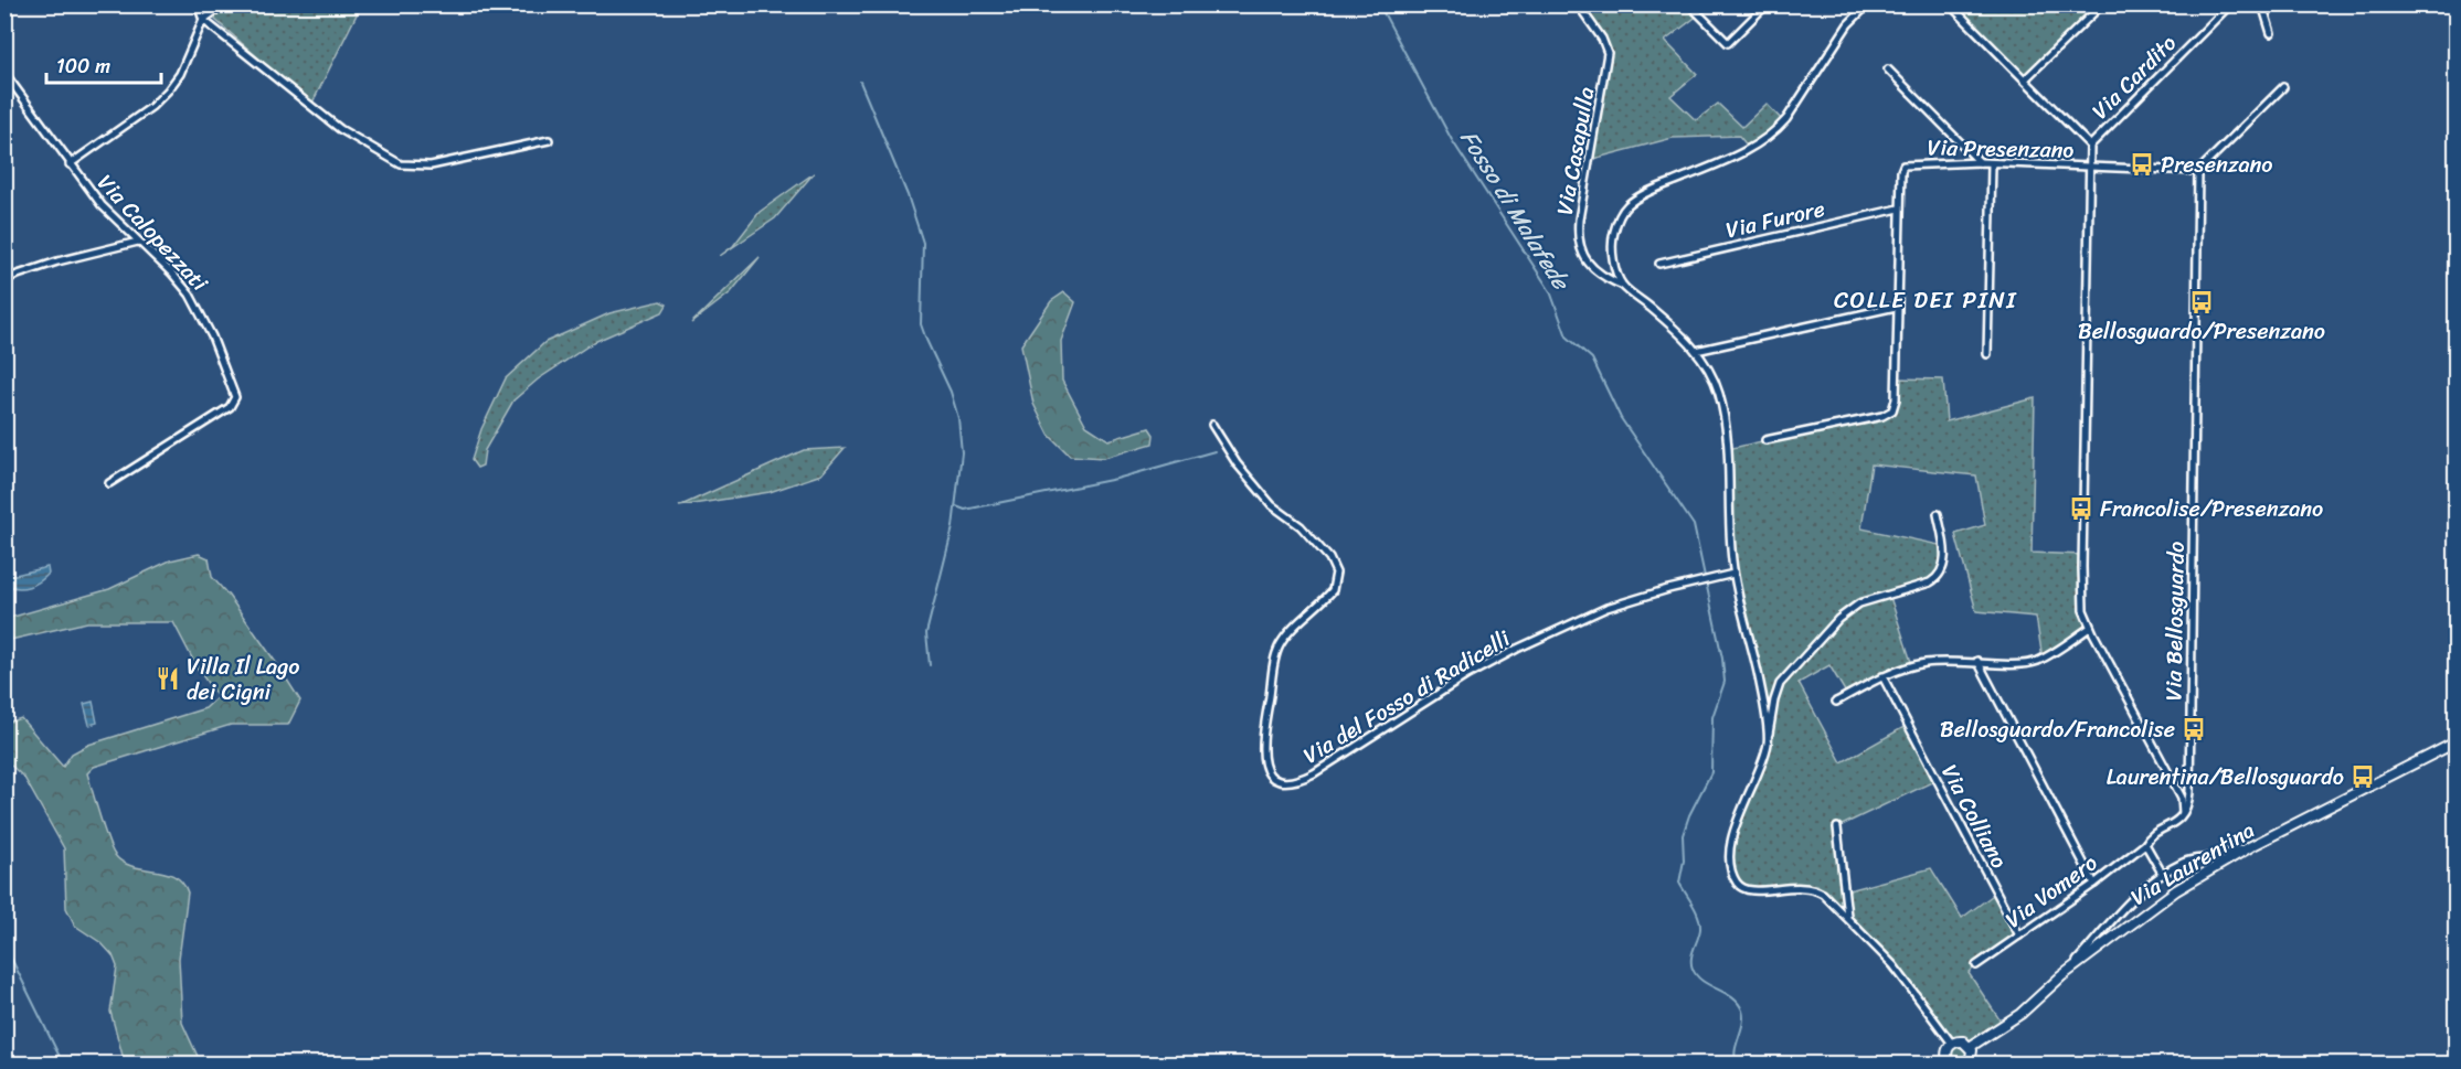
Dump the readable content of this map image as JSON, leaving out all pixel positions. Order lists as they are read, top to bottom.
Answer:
{
  "streets": {
    "main road": ["Via Laurentina"],
    "street": [
      "Via Cardito",
      "Via Presenzano",
      "Via Casapulla",
      "Via Furore",
      "Via Calopezzati",
      "Via Bellosguardo",
      "Via del Fosso di Radicelli",
      "Via Colliano",
      "Via Vomero"
    ]
  },
  "crossings": [
    ["Via Presenzano", "Via Furore"],
    ["Via Presenzano", "Via Bellosguardo"],
    ["Via Colliano", "Via Vomero"]
  ],
  "districts": ["COLLE DEI PINI"],
  "water": ["Fosso di Malafede"],
  "places": {
    "bus stop": [
      "Presenzano",
      "Bellosguardo/Presenzano",
      "Francolise/Presenzano",
      "Bellosguardo/Francolise",
      "Laurentina/Bellosguardo"
    ],
    "restaurant": ["Villa Il Lago dei Cigni"]
  },
  "scale_bar": "100 m"
}
